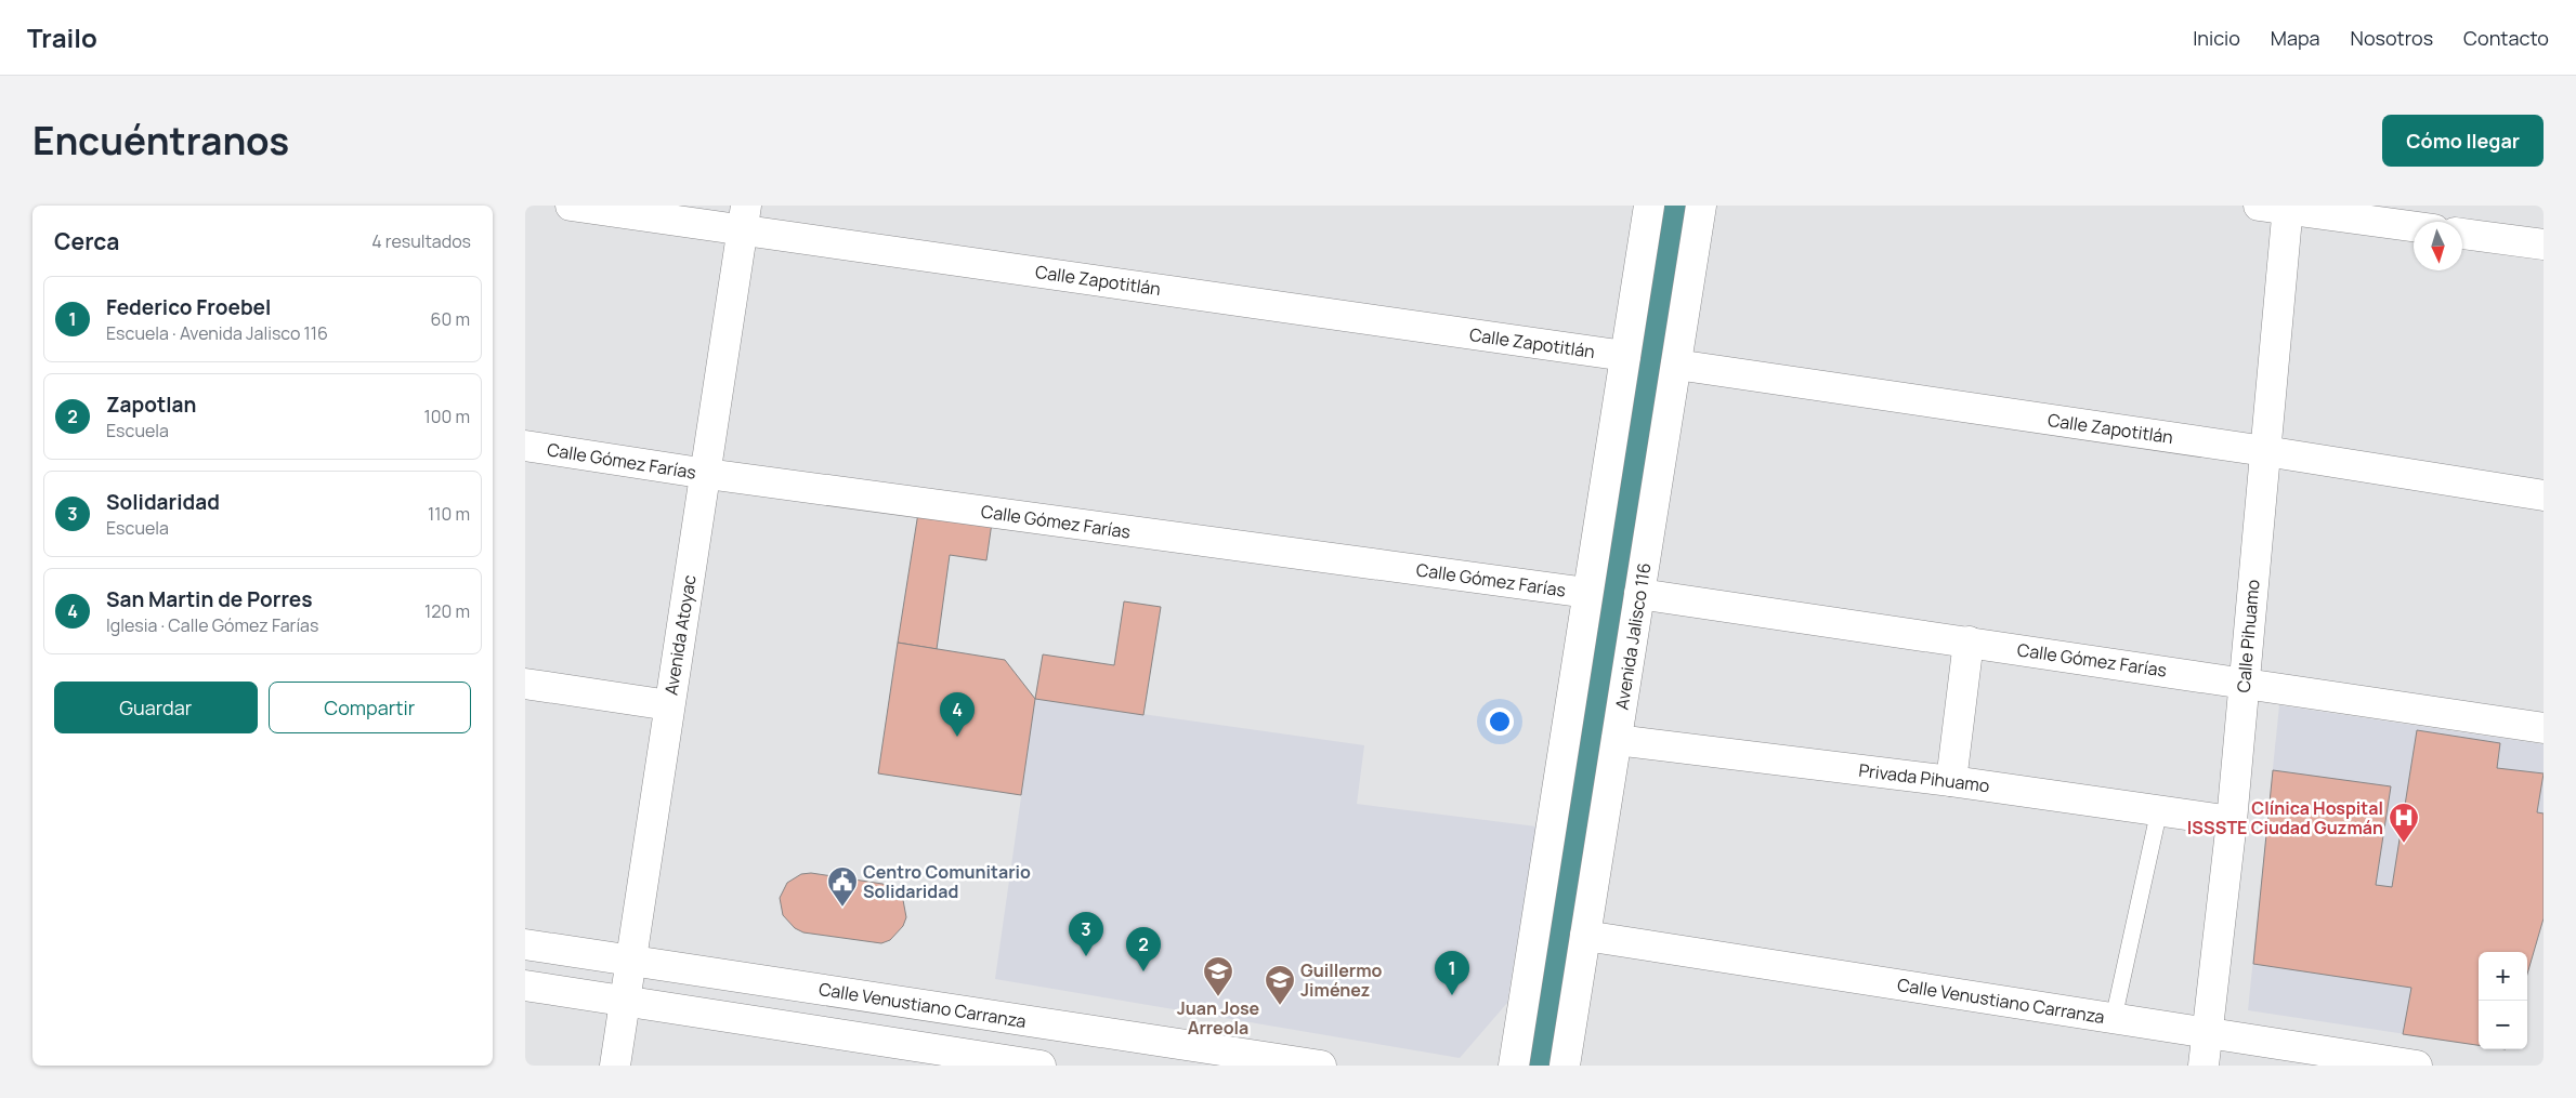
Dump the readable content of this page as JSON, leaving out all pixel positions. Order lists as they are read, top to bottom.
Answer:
{
  "streets": {
    "street": [
      "Calle Zapotitlán",
      "Calle Gómez Farías",
      "Avenida Atoyac",
      "Avenida Jalisco 116",
      "Calle Pihuamo",
      "Privada Pihuamo",
      "Calle Venustiano Carranza"
    ]
  },
  "crossings": [
    ["Calle Zapotitlán", "Avenida Atoyac"],
    ["Calle Zapotitlán", "Avenida Jalisco 116"],
    ["Calle Zapotitlán", "Calle Pihuamo"],
    ["Calle Gómez Farías", "Avenida Atoyac"],
    ["Calle Gómez Farías", "Avenida Jalisco 116"],
    ["Calle Gómez Farías", "Calle Pihuamo"],
    ["Avenida Atoyac", "Calle Venustiano Carranza"],
    ["Avenida Jalisco 116", "Privada Pihuamo"],
    ["Avenida Jalisco 116", "Calle Venustiano Carranza"],
    ["Calle Pihuamo", "Privada Pihuamo"],
    ["Calle Pihuamo", "Calle Venustiano Carranza"]
  ],
  "places": {
    "hospital": ["Clínica Hospital ISSSTE Ciudad Guzmán"],
    "public building": ["Centro Comunitario Solidaridad"],
    "school or university": ["Juan Jose Arreola", "Guillermo Jiménez"]
  },
  "north": "bottom",
  "page": {
    "header": "Trailo",
    "nav": [
      "Inicio",
      "Mapa",
      "Nosotros",
      "Contacto"
    ],
    "title": "Encuéntranos",
    "buttons": [
      "Cómo llegar",
      ["Guardar", "Compartir"]
    ],
    "heading": ["Cerca", "4 resultados"],
    "list": [
      {
        "mark": "1",
        "name": "Federico Froebel",
        "note": "Escuela · Avenida Jalisco 116",
        "value": "60 m"
      },
      {
        "mark": "2",
        "name": "Zapotlan",
        "note": "Escuela",
        "value": "100 m"
      },
      {
        "mark": "3",
        "name": "Solidaridad",
        "note": "Escuela",
        "value": "110 m"
      },
      {
        "mark": "4",
        "name": "San Martin de Porres",
        "note": "Iglesia · Calle Gómez Farías",
        "value": "120 m"
      }
    ],
    "pins": [
      "4",
      "3",
      "2",
      "1"
    ],
    "map_buttons": ["+", "−"]
  }
}
